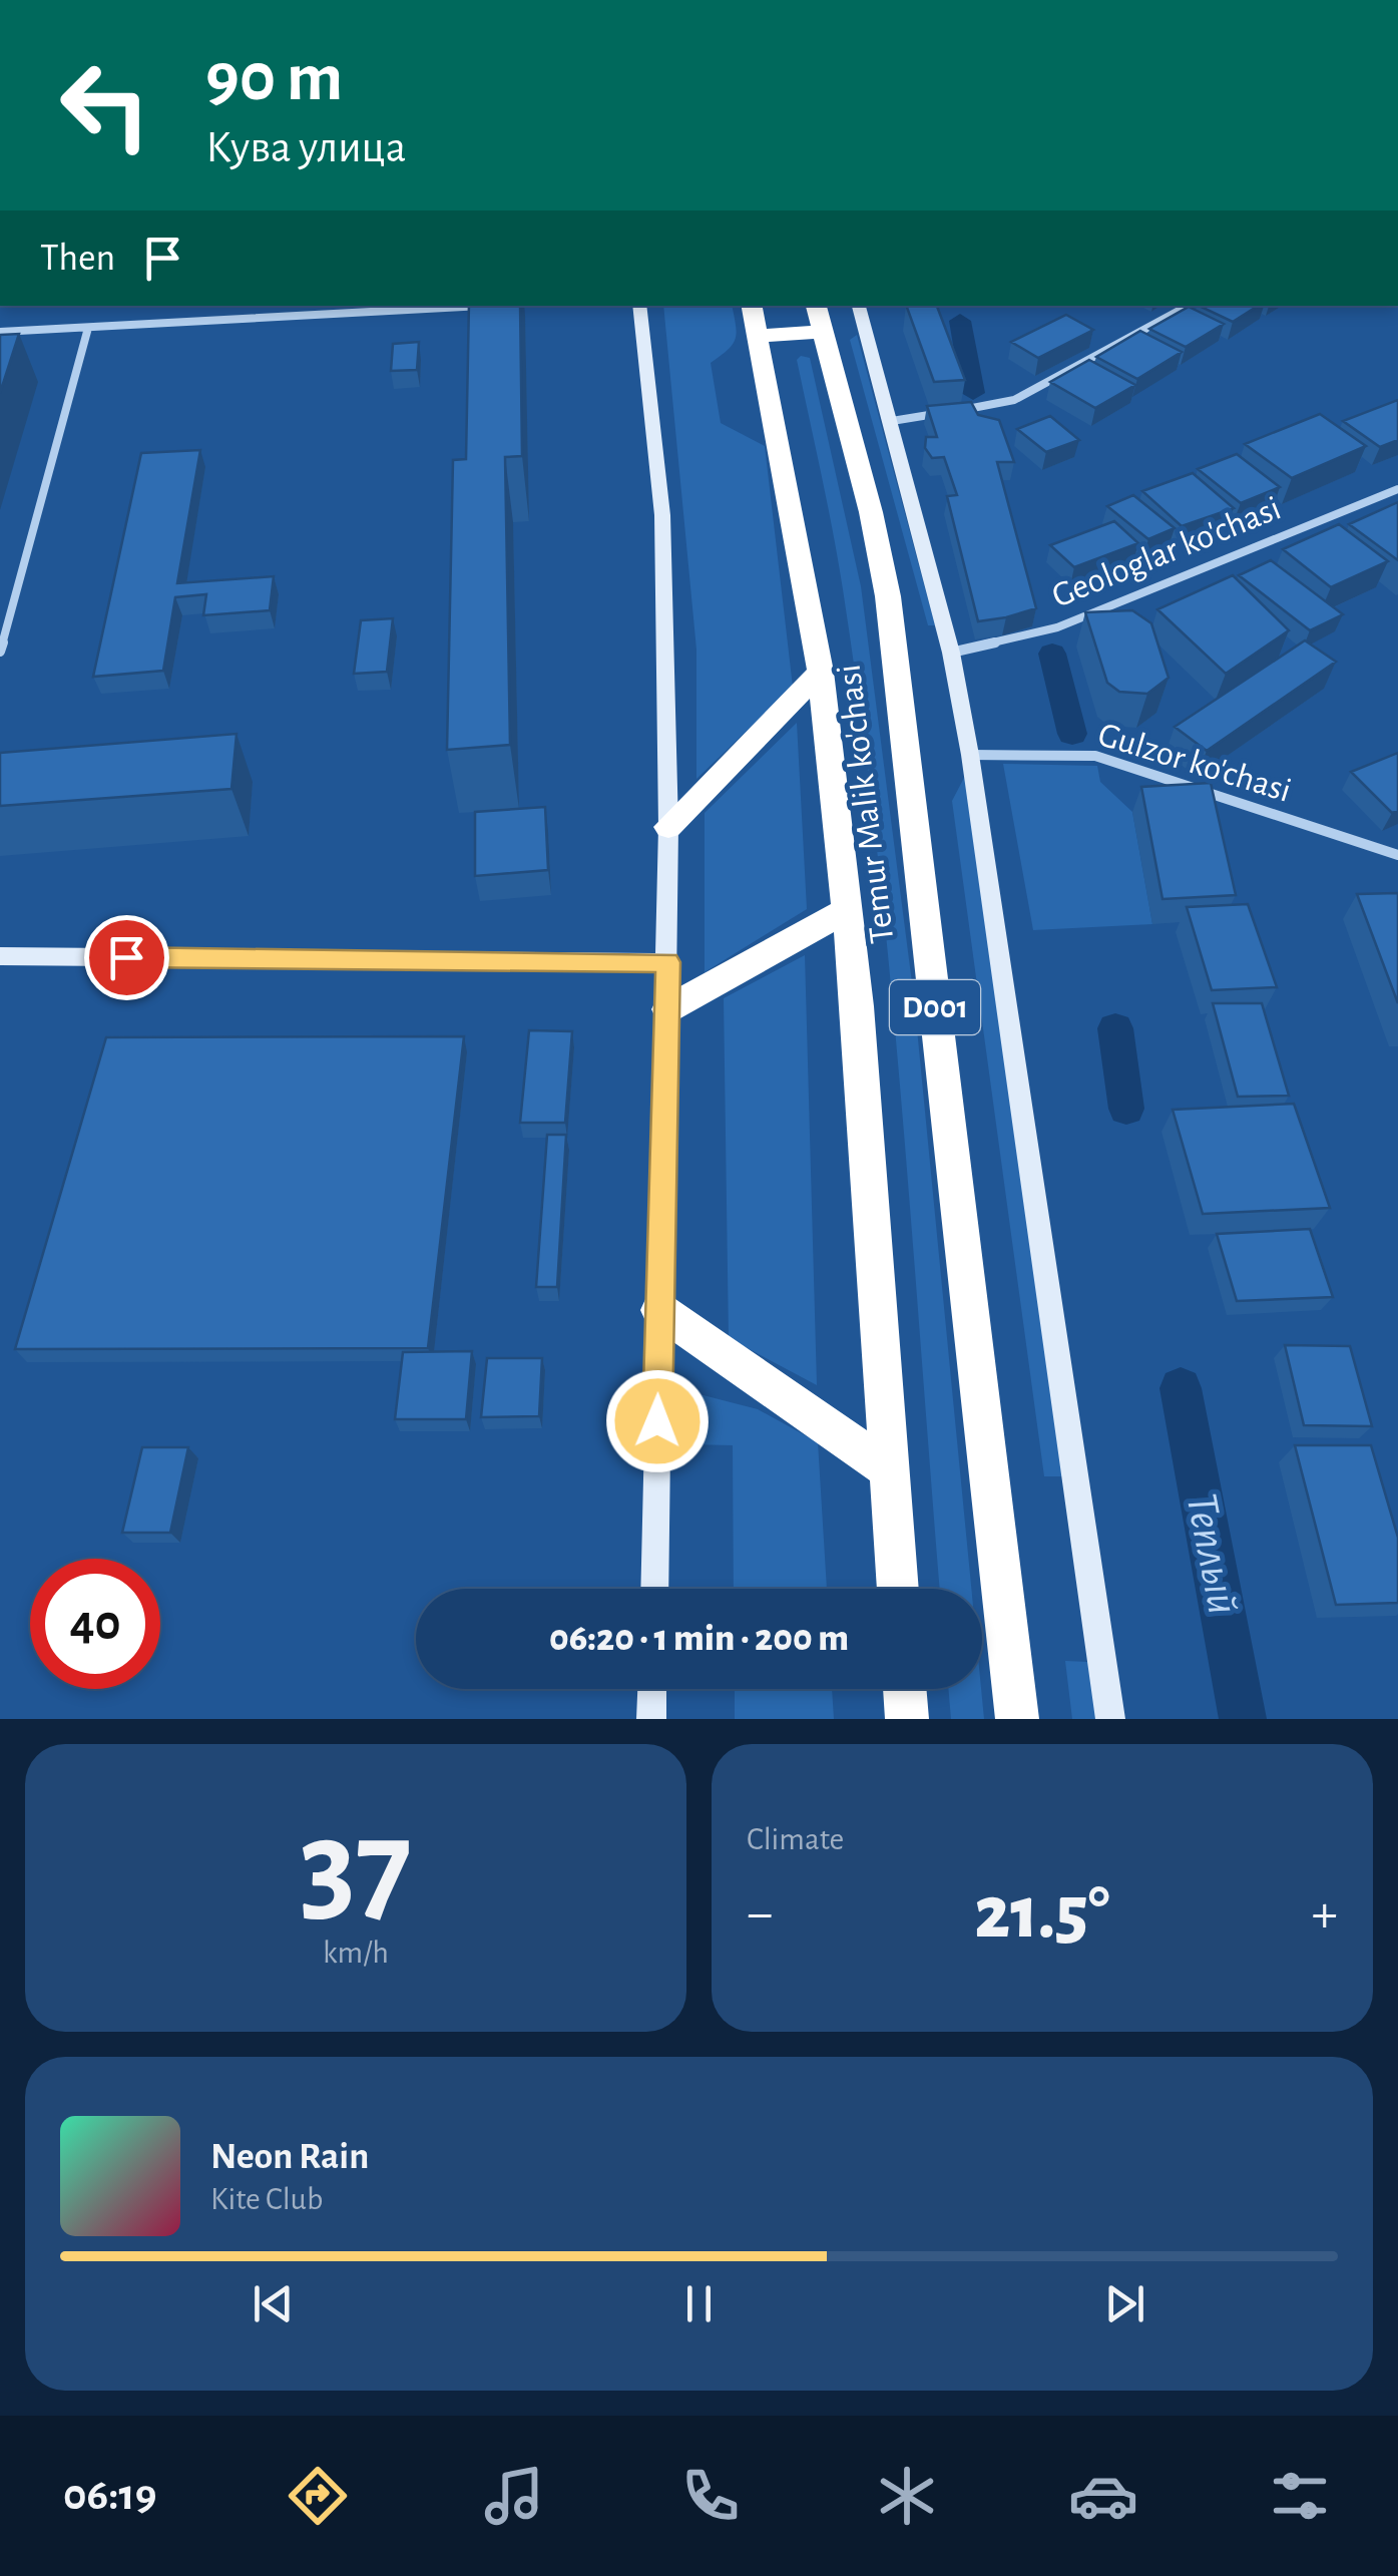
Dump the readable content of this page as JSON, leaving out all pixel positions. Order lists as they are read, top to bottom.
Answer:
{
  "streets": {
    "highway": ["Temur Malik ko'chasi", "D001"],
    "street": ["Geologlar ko'chasi", "Gulzor ko'chasi"]
  },
  "water": ["Теплый"],
  "page": {
    "turn": ["90 m", "Кува улица"],
    "then": "Then",
    "limit": "40",
    "trip": "06:20 · 1 min · 200 m",
    "tile": [
      ["37", "km/h"],
      "Climate"
    ],
    "heat": ["−", "21.5°", "+"],
    "song": ["Neon Rain", "Kite Club"],
    "tabs": "06:19"
  }
}
